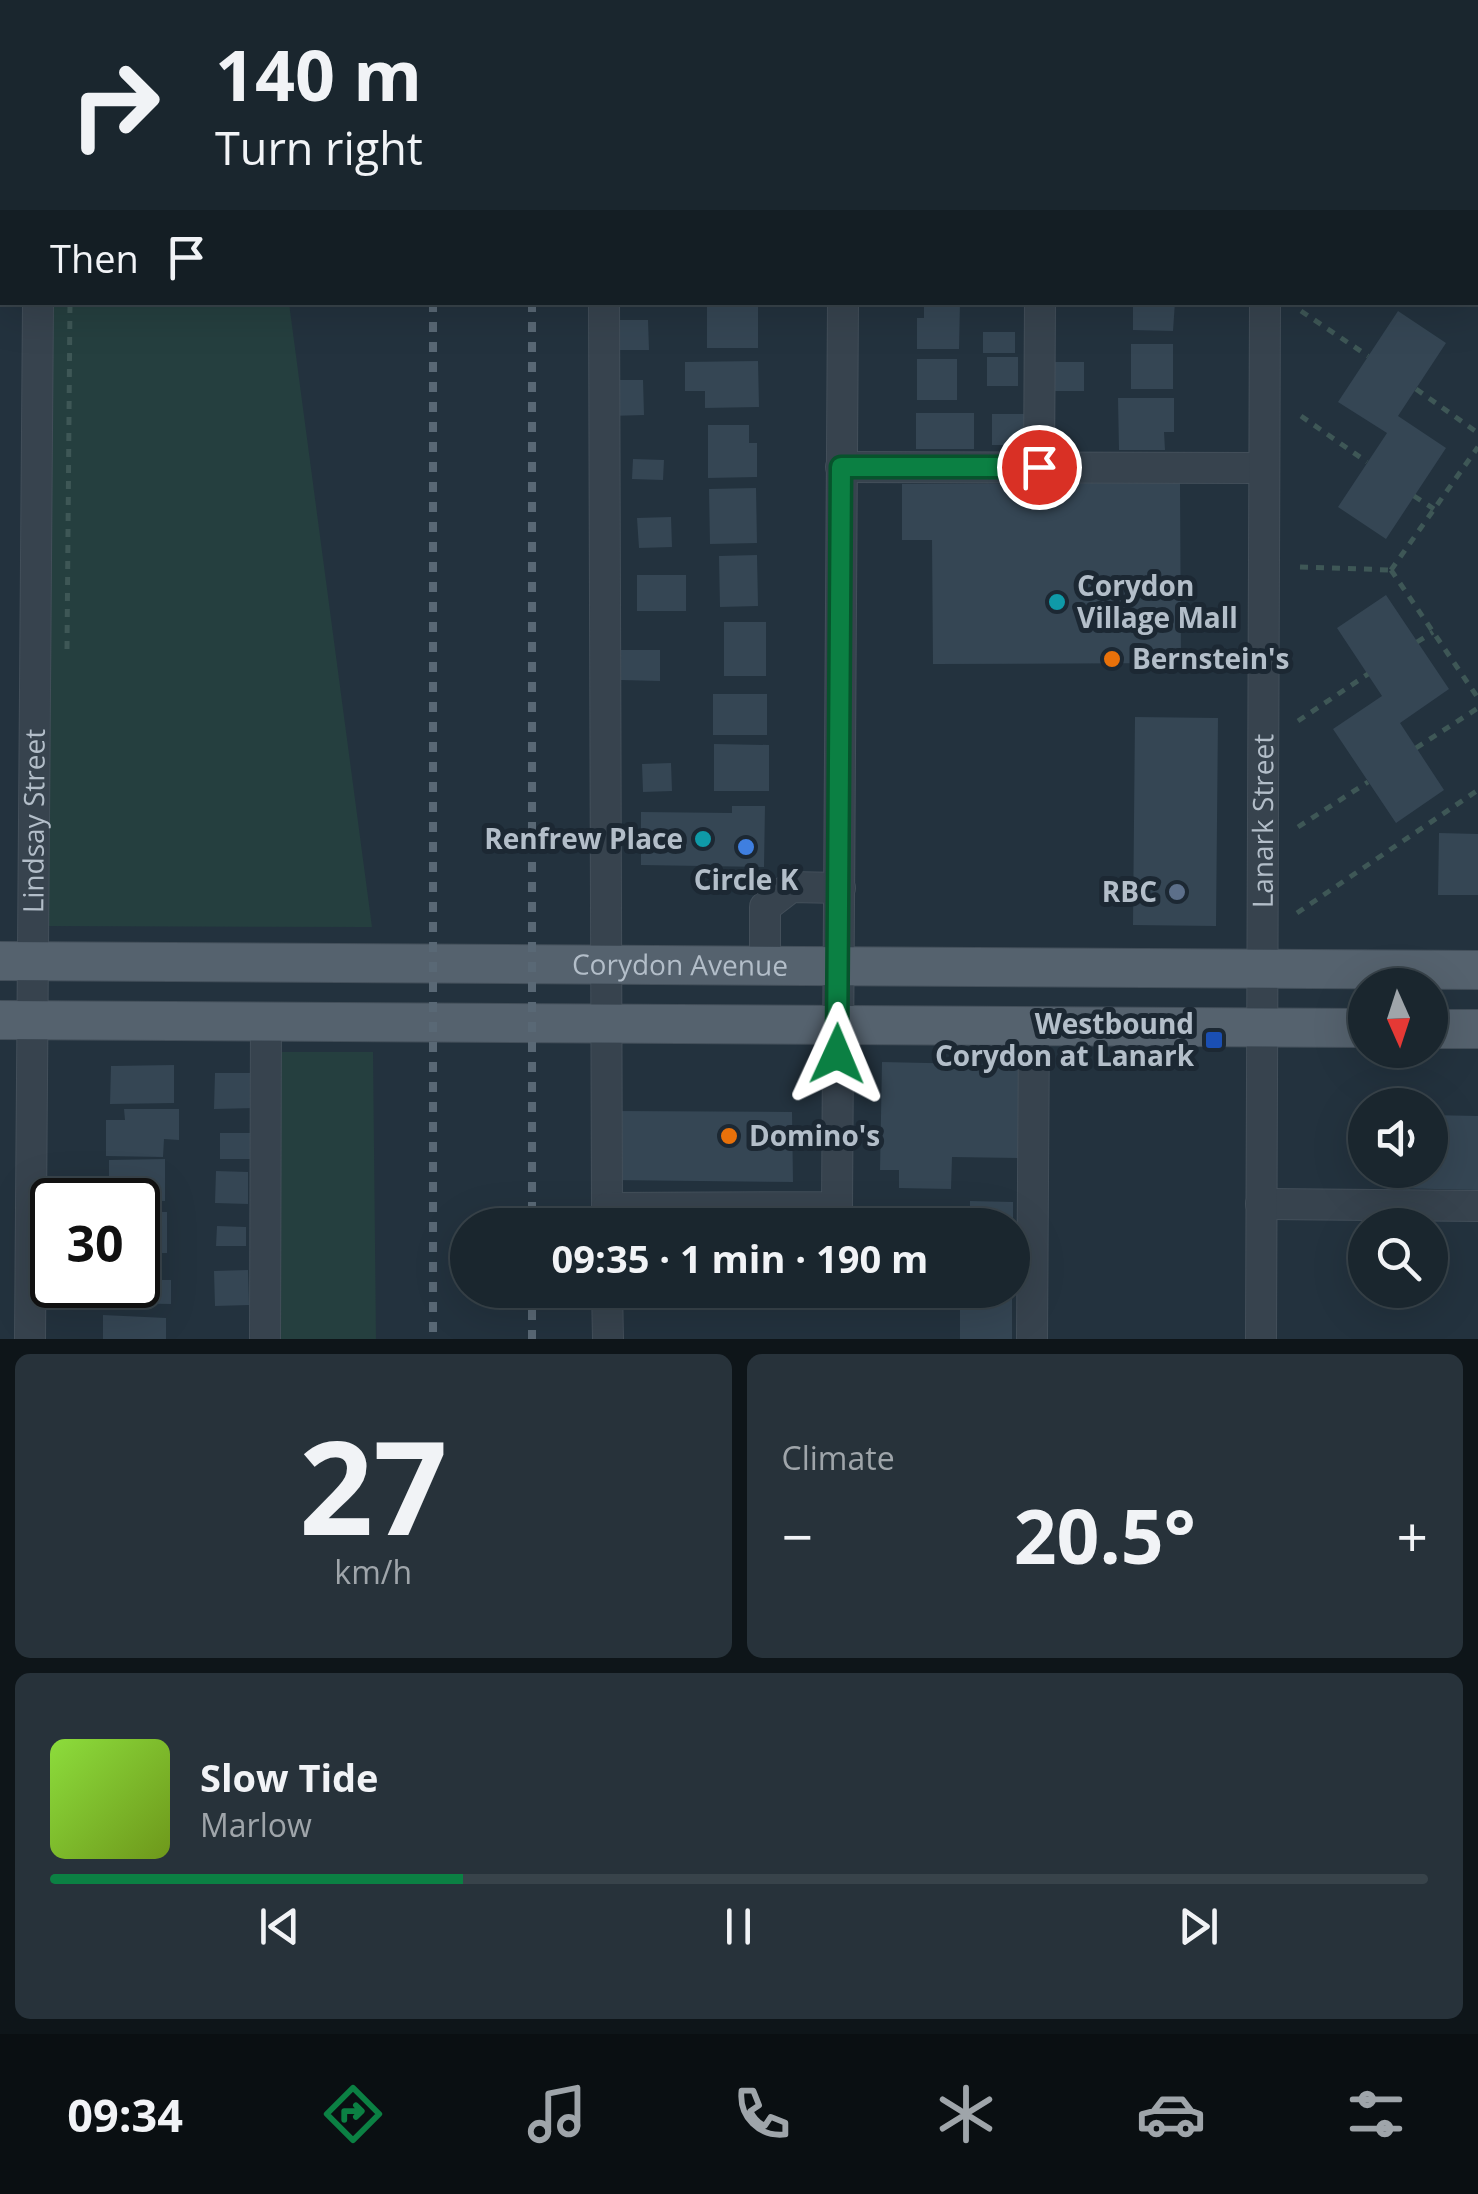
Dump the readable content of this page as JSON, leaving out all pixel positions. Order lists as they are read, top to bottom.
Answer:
{
  "streets": {
    "main road": ["Corydon Avenue"],
    "street": ["Lindsay Street", "Lanark Street"]
  },
  "crossings": [
    ["Lindsay Street", "Corydon Avenue"],
    ["Lanark Street", "Corydon Avenue"]
  ],
  "places": {
    "other": [
      "Corydon Village Mall",
      "Bernstein's",
      "Renfrew Place",
      "Circle K",
      "RBC",
      "Domino's"
    ],
    "transit": ["Westbound Corydon at Lanark"]
  },
  "north": "bottom",
  "page": {
    "turn": ["140 m", "Turn right"],
    "then": "Then",
    "limit": "30",
    "trip": "09:35 · 1 min · 190 m",
    "tile": [
      ["27", "km/h"],
      "Climate"
    ],
    "heat": ["−", "20.5°", "+"],
    "song": ["Slow Tide", "Marlow"],
    "tabs": "09:34"
  }
}
